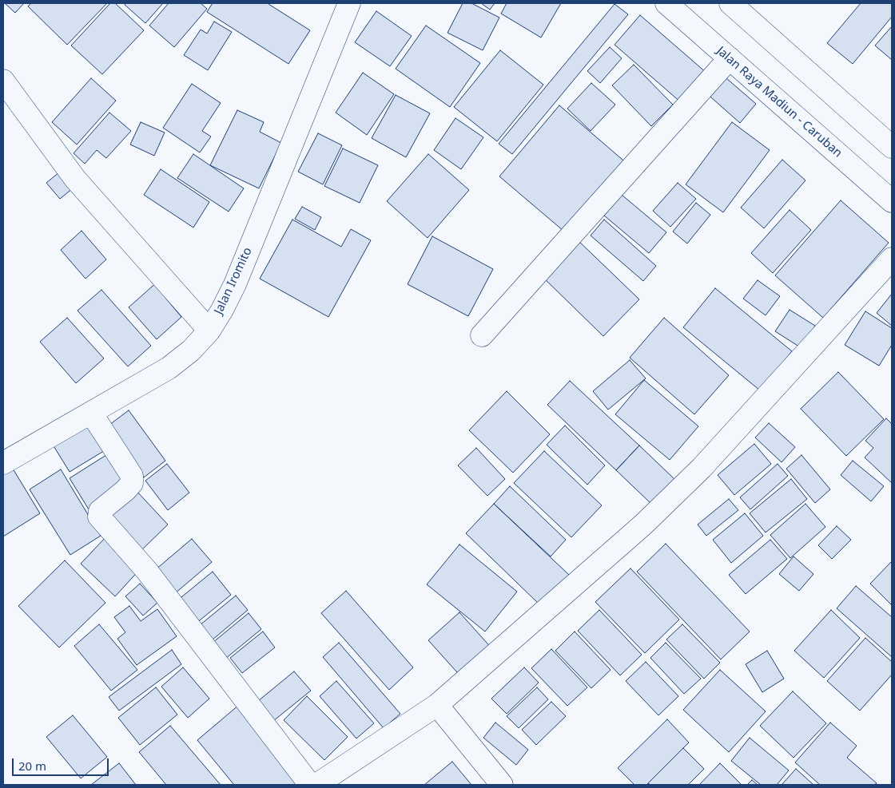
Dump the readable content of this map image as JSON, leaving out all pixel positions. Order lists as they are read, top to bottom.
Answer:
{
  "streets": {
    "main road": ["Jalan Raya Madiun - Caruban", "Jalan Iromito"]
  },
  "scale_bar": "20 m"
}
